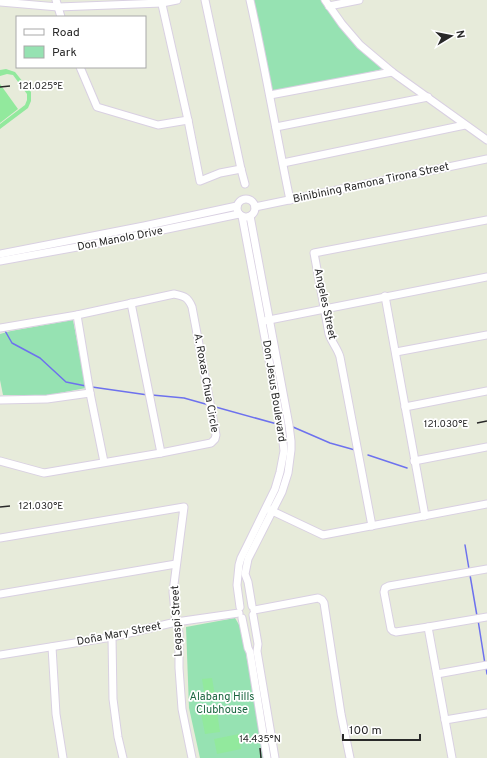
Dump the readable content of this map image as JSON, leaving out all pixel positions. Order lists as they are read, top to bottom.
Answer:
{
  "streets": {
    "street": [
      "Binibining Ramona Tirona Street",
      "Don Manolo Drive",
      "Angeles Street",
      "A. Roxas Chua Circle",
      "Don Jesus Boulevard",
      "Legaspi Street",
      "Doña Mary Street"
    ]
  },
  "crossings": [
    ["Binibining Ramona Tirona Street", "Don Manolo Drive"],
    ["Binibining Ramona Tirona Street", "Don Jesus Boulevard"],
    ["Don Manolo Drive", "Don Jesus Boulevard"],
    ["Don Jesus Boulevard", "Doña Mary Street"],
    ["Legaspi Street", "Doña Mary Street"]
  ],
  "parks": ["Alabang Hills Clubhouse"],
  "legend": ["Road", "Park"],
  "scale_bar": "100 m",
  "north": "right",
  "coordinates": ["121.025°E", "121.030°E", "14.435°N"]
}
